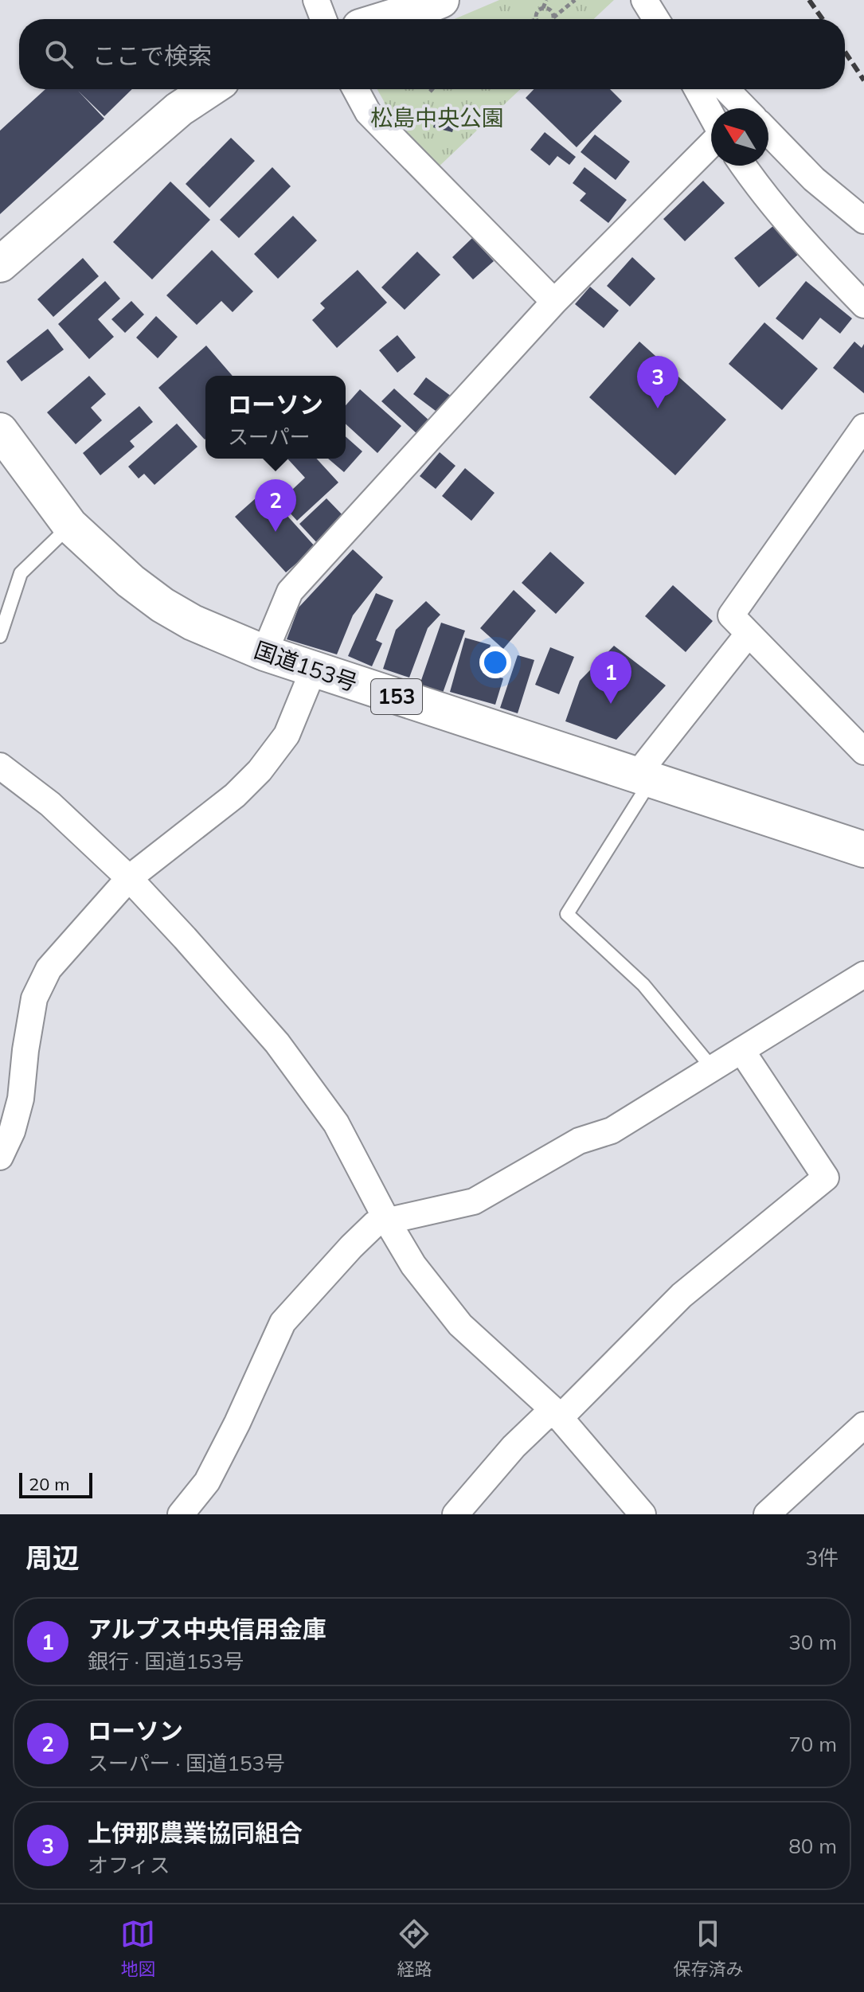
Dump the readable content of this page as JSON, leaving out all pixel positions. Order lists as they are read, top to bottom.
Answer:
{
  "streets": {
    "main road": ["国道153号", "153"]
  },
  "parks": ["松島中央公園"],
  "scale_bar": "20 m",
  "north": "top left",
  "page": {
    "search": "ここで検索",
    "pins": ["3", "2", "1"],
    "popup": ["ローソン", "スーパー"],
    "scale": "20 m",
    "heading": ["周辺", "3件"],
    "list": [
      {
        "mark": "1",
        "name": "アルプス中央信用金庫",
        "note": "銀行 · 国道153号",
        "value": "30 m"
      },
      {
        "mark": "2",
        "name": "ローソン",
        "note": "スーパー · 国道153号",
        "value": "70 m"
      },
      {
        "mark": "3",
        "name": "上伊那農業協同組合",
        "note": "オフィス",
        "value": "80 m"
      }
    ],
    "nav": ["地図", "経路", "保存済み"]
  }
}
